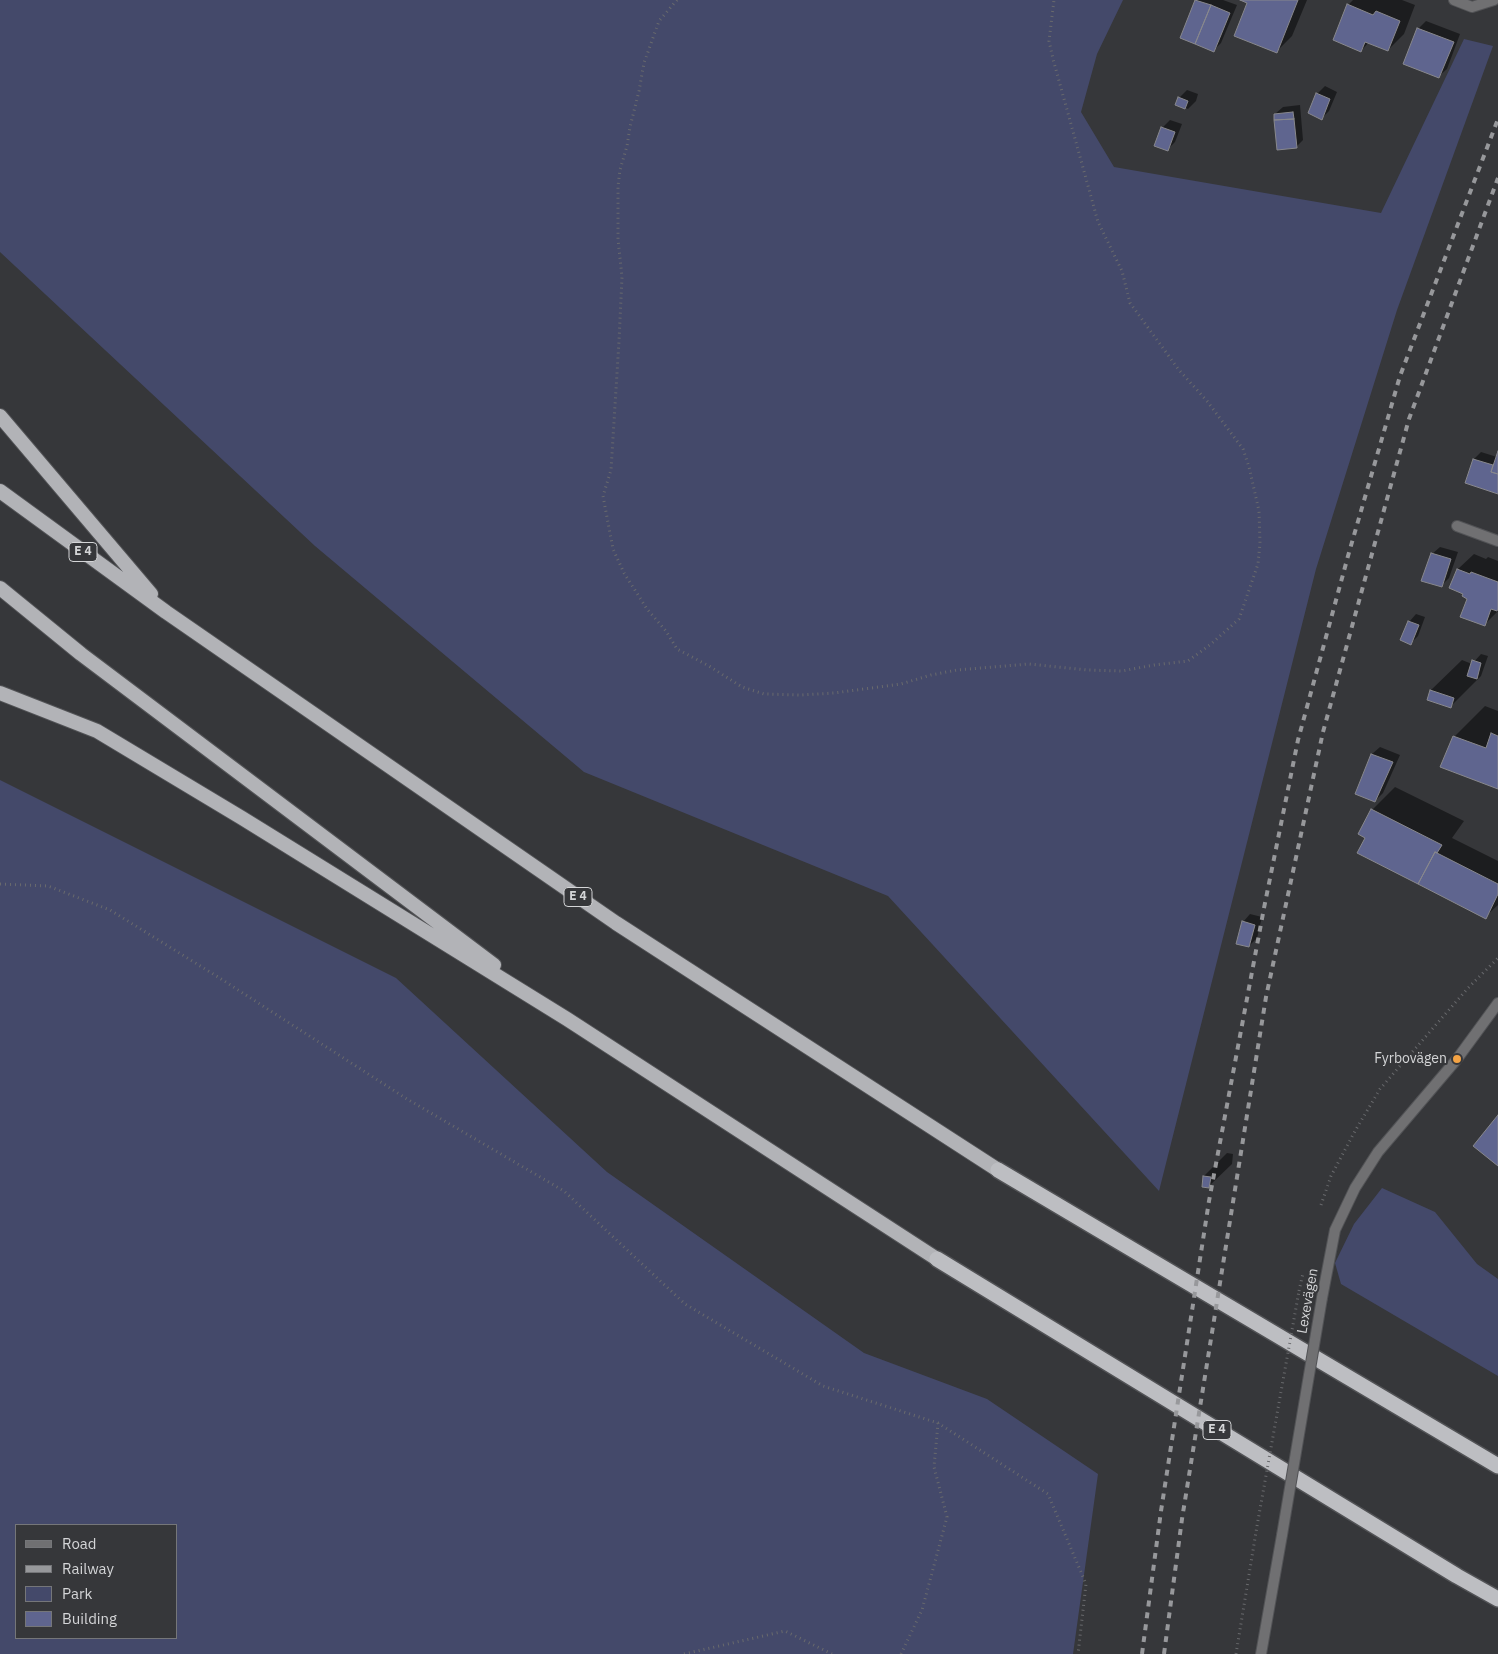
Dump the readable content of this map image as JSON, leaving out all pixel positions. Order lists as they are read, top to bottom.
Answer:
{
  "streets": {
    "highway": ["E 4"],
    "street": ["Lexevägen"]
  },
  "places": ["Fyrbovägen"],
  "legend": [
    "Road",
    "Railway",
    "Park",
    "Building"
  ]
}
